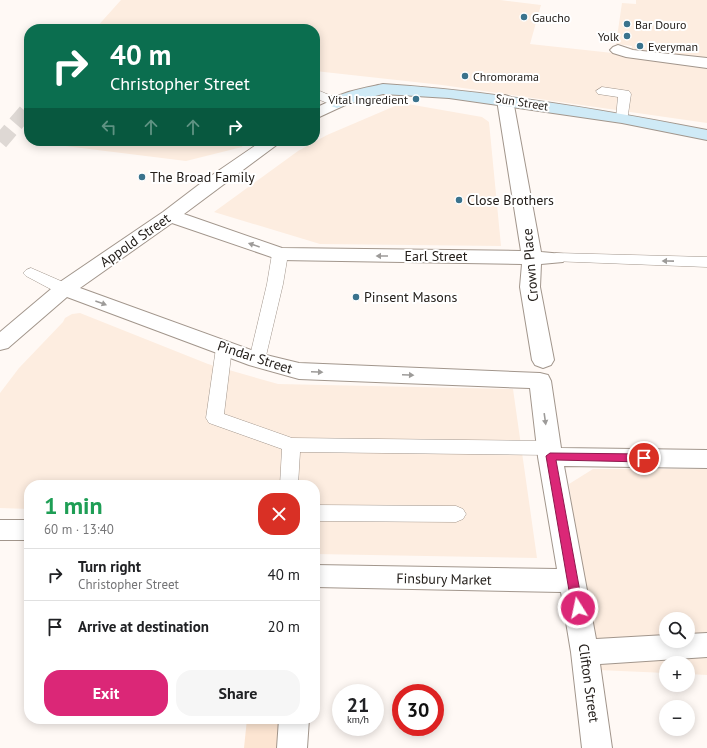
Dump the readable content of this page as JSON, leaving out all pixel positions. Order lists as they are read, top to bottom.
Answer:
{
  "streets": {
    "main road": ["Sun Street"],
    "street": [
      "Appold Street",
      "Earl Street",
      "Crown Place",
      "Pindar Street",
      "Finsbury Market",
      "Clifton Street"
    ]
  },
  "crossings": [
    ["Sun Street", "Crown Place"],
    ["Appold Street", "Earl Street"],
    ["Appold Street", "Pindar Street"],
    ["Earl Street", "Crown Place"],
    ["Crown Place", "Pindar Street"],
    ["Crown Place", "Clifton Street"],
    ["Pindar Street", "Clifton Street"],
    ["Finsbury Market", "Clifton Street"]
  ],
  "one_way": ["Earl Street"],
  "places": [
    "Gaucho",
    "Bar Douro",
    "Yolk",
    "Everyman",
    "Chromorama",
    "Vital Ingredient",
    "The Broad Family",
    "Close Brothers",
    "Pinsent Masons"
  ],
  "page": {
    "turn": ["40 m", "Christopher Street"],
    "heading": ["1 min", "60 m · 13:40"],
    "list": [
      {
        "name": "Turn right",
        "note": "Christopher Street",
        "value": "40 m"
      },
      {
        "name": "Arrive at destination",
        "value": "20 m"
      }
    ],
    "map_buttons": ["+", "−"],
    "buttons": ["Exit", "Share"],
    "speed": "21 km/h",
    "limit": "30"
  }
}
